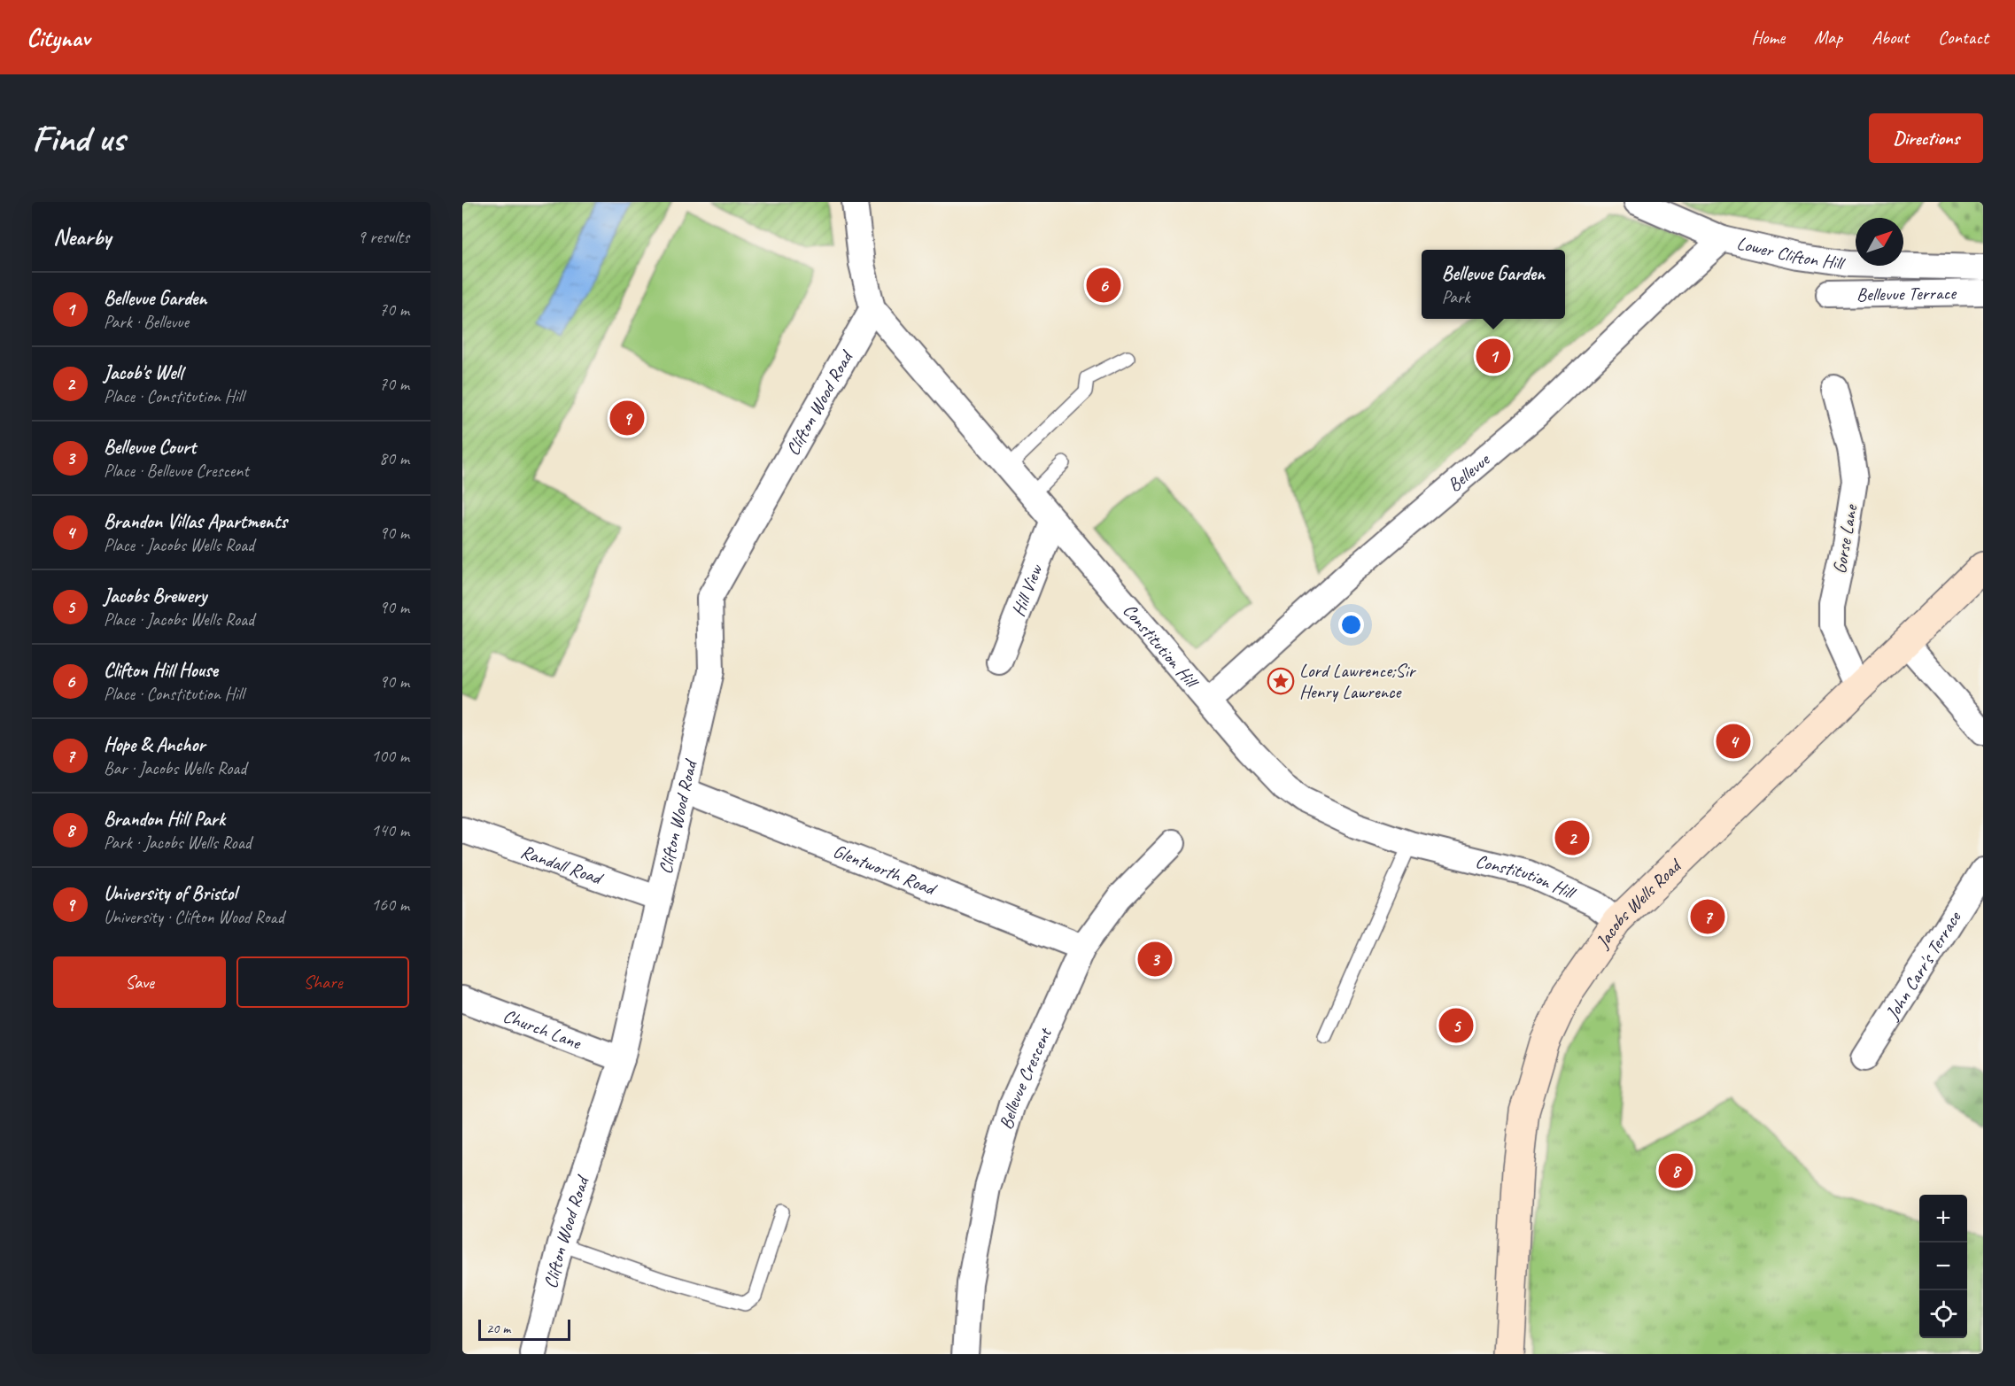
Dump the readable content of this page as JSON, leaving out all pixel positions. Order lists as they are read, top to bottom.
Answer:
{
  "streets": {
    "main road": ["Jacobs Wells Road"],
    "street": [
      "Lower Clifton Hill",
      "Bellevue Terrace",
      "Clifton Wood Road",
      "Bellevue",
      "Gorse Lane",
      "Hill View",
      "Constitution Hill",
      "Randall Road",
      "Glentworth Road",
      "John Carr's Terrace",
      "Church Lane",
      "Bellevue Crescent"
    ]
  },
  "crossings": [
    ["Lower Clifton Hill", "Bellevue"],
    ["Clifton Wood Road", "Constitution Hill"],
    ["Clifton Wood Road", "Randall Road"],
    ["Clifton Wood Road", "Glentworth Road"],
    ["Clifton Wood Road", "Church Lane"],
    ["Bellevue", "Constitution Hill"],
    ["Gorse Lane", "Jacobs Wells Road"],
    ["Hill View", "Constitution Hill"],
    ["Constitution Hill", "Jacobs Wells Road"],
    ["Glentworth Road", "Bellevue Crescent"]
  ],
  "places": {
    "place": ["Lord Lawrence;Sir Henry Lawrence"]
  },
  "scale_bar": "20 m",
  "north": "top right",
  "page": {
    "header": "Citynav",
    "nav": [
      "Home",
      "Map",
      "About",
      "Contact"
    ],
    "buttons": [
      "Directions",
      ["Save", "Share"]
    ],
    "title": "Find us",
    "heading": ["Nearby", "9 results"],
    "popup": ["Bellevue Garden", "Park"],
    "pins": [
      "6",
      "1",
      "9",
      "4",
      "2",
      "7",
      "3",
      "5",
      "8"
    ],
    "list": [
      {
        "mark": "1",
        "name": "Bellevue Garden",
        "note": "Park · Bellevue",
        "value": "70 m"
      },
      {
        "mark": "2",
        "name": "Jacob's Well",
        "note": "Place · Constitution Hill",
        "value": "70 m"
      },
      {
        "mark": "3",
        "name": "Bellevue Court",
        "note": "Place · Bellevue Crescent",
        "value": "80 m"
      },
      {
        "mark": "4",
        "name": "Brandon Villas Apartments",
        "note": "Place · Jacobs Wells Road",
        "value": "90 m"
      },
      {
        "mark": "5",
        "name": "Jacobs Brewery",
        "note": "Place · Jacobs Wells Road",
        "value": "90 m"
      },
      {
        "mark": "6",
        "name": "Clifton Hill House",
        "note": "Place · Constitution Hill",
        "value": "90 m"
      },
      {
        "mark": "7",
        "name": "Hope & Anchor",
        "note": "Bar · Jacobs Wells Road",
        "value": "100 m"
      },
      {
        "mark": "8",
        "name": "Brandon Hill Park",
        "note": "Park · Jacobs Wells Road",
        "value": "140 m"
      },
      {
        "mark": "9",
        "name": "University of Bristol",
        "note": "University · Clifton Wood Road",
        "value": "160 m"
      }
    ],
    "map_buttons": ["+", "−"],
    "scale": "20 m"
  }
}
